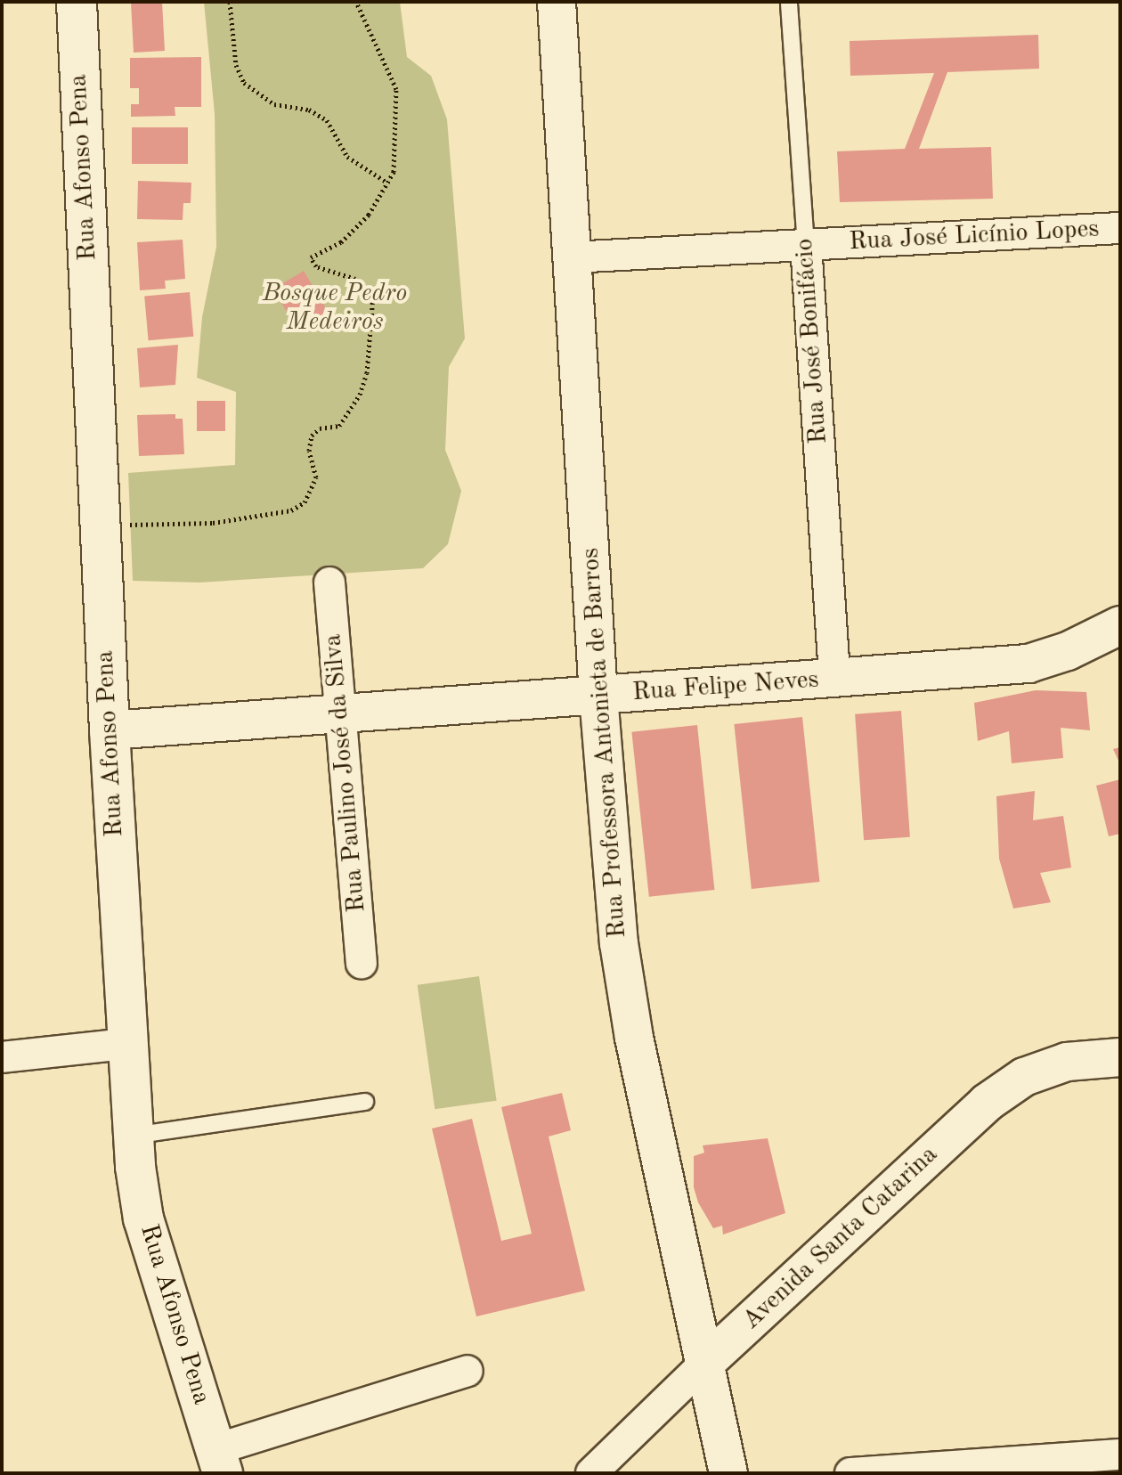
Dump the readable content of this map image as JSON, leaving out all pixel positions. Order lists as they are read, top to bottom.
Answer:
{
  "streets": {
    "main road": ["Rua Afonso Pena"],
    "street": [
      "Rua José Licínio Lopes",
      "Rua José Bonifácio",
      "Rua Felipe Neves",
      "Rua Professora Antonieta de Barros",
      "Rua Paulino José da Silva",
      "Avenida Santa Catarina"
    ]
  },
  "crossings": [
    ["Rua Afonso Pena", "Rua Felipe Neves"],
    ["Rua José Licínio Lopes", "Rua José Bonifácio"],
    ["Rua José Licínio Lopes", "Rua Professora Antonieta de Barros"],
    ["Rua José Bonifácio", "Rua Felipe Neves"],
    ["Rua Felipe Neves", "Rua Professora Antonieta de Barros"],
    ["Rua Felipe Neves", "Rua Paulino José da Silva"],
    ["Rua Professora Antonieta de Barros", "Avenida Santa Catarina"]
  ],
  "parks": ["Bosque Pedro Medeiros"]
}
